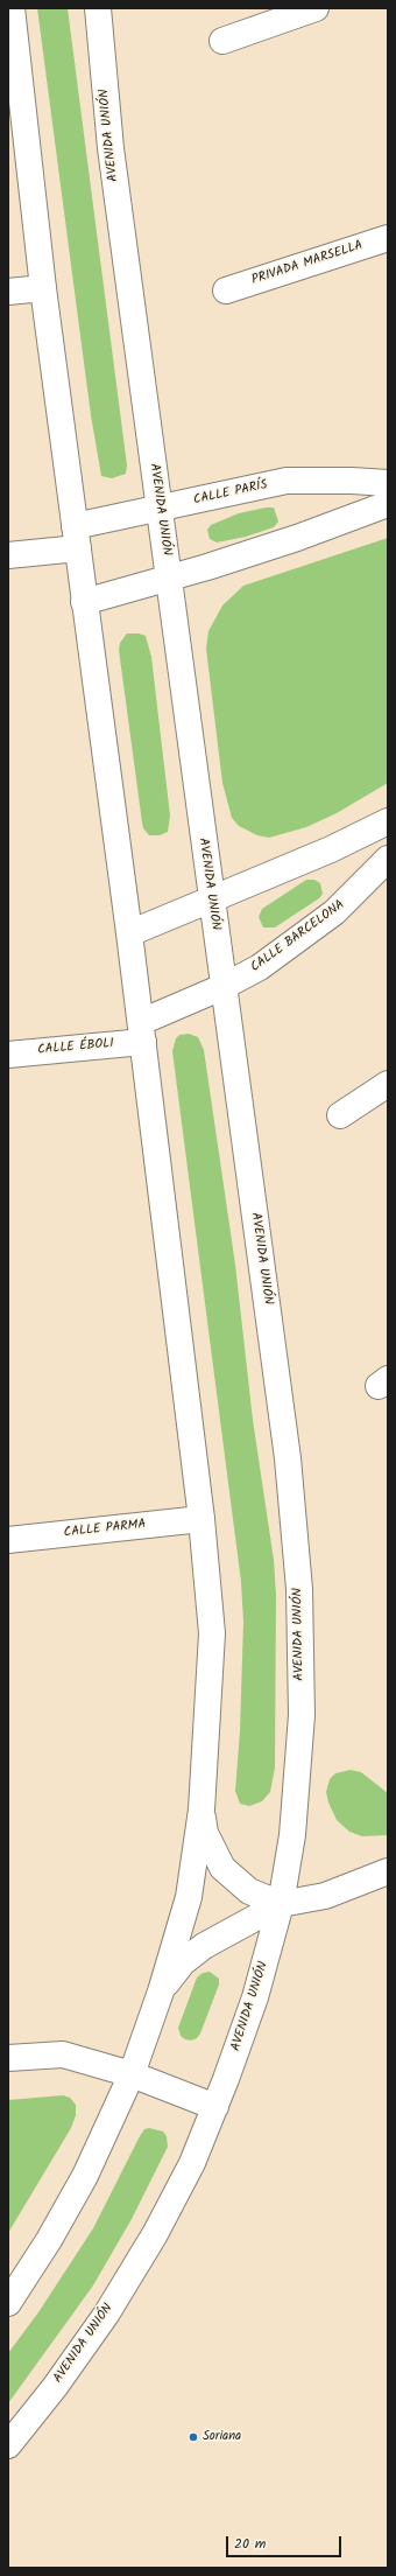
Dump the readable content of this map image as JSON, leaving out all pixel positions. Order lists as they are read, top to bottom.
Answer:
{
  "streets": {
    "street": [
      "AVENIDA UNIÓN",
      "PRIVADA MARSELLA",
      "CALLE PARÍS",
      "CALLE BARCELONA",
      "CALLE ÉBOLI",
      "CALLE PARMA"
    ]
  },
  "crossings": [
    ["AVENIDA UNIÓN", "CALLE PARÍS"],
    ["AVENIDA UNIÓN", "CALLE BARCELONA"],
    ["CALLE BARCELONA", "CALLE ÉBOLI"]
  ],
  "places": ["Soriana"],
  "scale_bar": "20 m"
}
